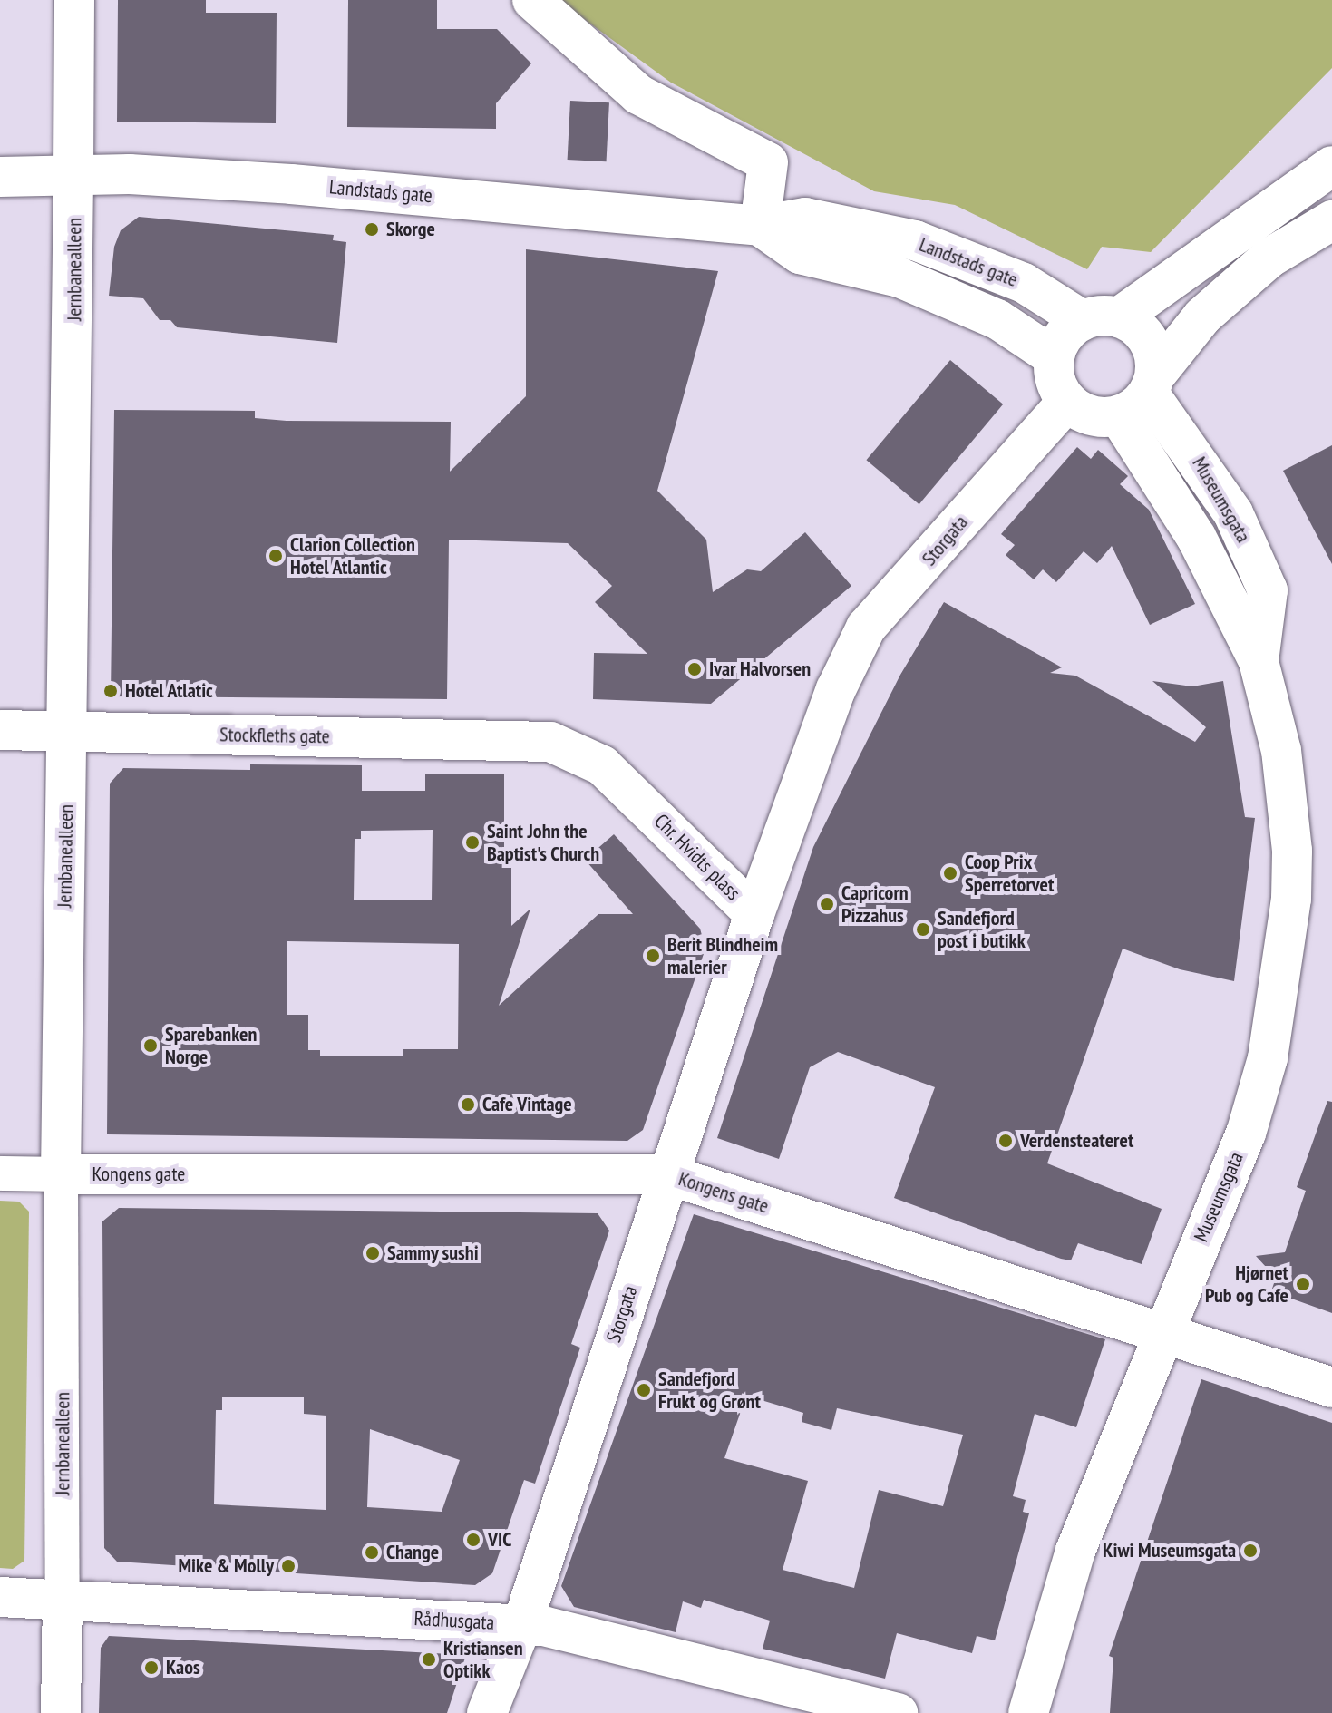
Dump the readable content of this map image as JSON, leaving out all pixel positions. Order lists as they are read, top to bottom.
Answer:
{
  "streets": {
    "street": [
      "Landstads gate",
      "Jernbanealleen",
      "Museumsgata",
      "Storgata",
      "Stockfleths gate",
      "Chr. Hvidts plass",
      "Kongens gate",
      "Rådhusgata"
    ]
  },
  "crossings": [
    ["Landstads gate", "Jernbanealleen"],
    ["Landstads gate", "Museumsgata"],
    ["Landstads gate", "Storgata"],
    ["Jernbanealleen", "Stockfleths gate"],
    ["Jernbanealleen", "Kongens gate"],
    ["Jernbanealleen", "Rådhusgata"],
    ["Museumsgata", "Storgata"],
    ["Museumsgata", "Kongens gate"],
    ["Storgata", "Chr. Hvidts plass"],
    ["Storgata", "Kongens gate"],
    ["Storgata", "Rådhusgata"],
    ["Stockfleths gate", "Chr. Hvidts plass"]
  ],
  "places": [
    "Skorge",
    "Clarion Collection Hotel Atlantic",
    "Ivar Halvorsen",
    "Hotel Atlatic",
    "Saint John the Baptist's Church",
    "Coop Prix Sperretorvet",
    "Capricorn Pizzahus",
    "Sandefjord post i butikk",
    "Berit Blindheim malerier",
    "Sparebanken Norge",
    "Cafe Vintage",
    "Verdensteateret",
    "Sammy sushi",
    "Hjørnet Pub og Cafe",
    "Sandefjord Frukt og Grønt",
    "VIC",
    "Kiwi Museumsgata",
    "Change",
    "Mike & Molly",
    "Kristiansen Optikk",
    "Kaos"
  ]
}
